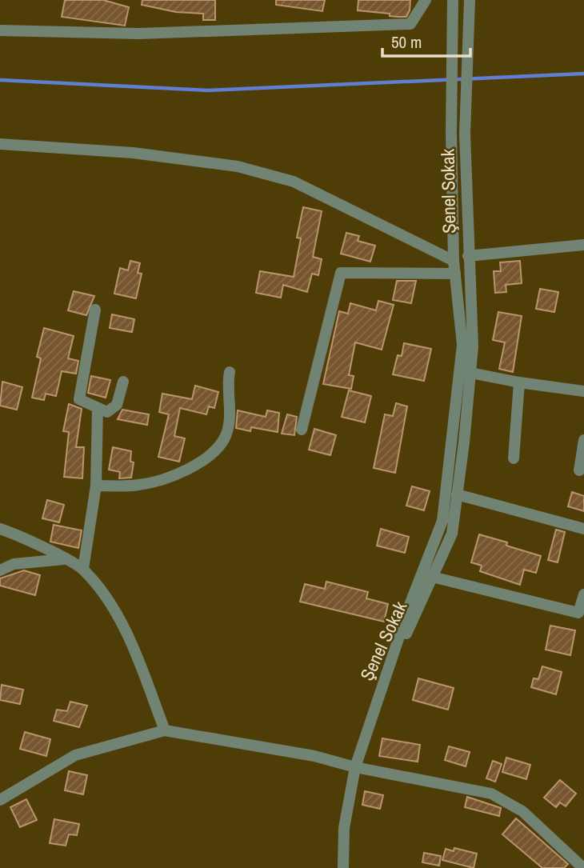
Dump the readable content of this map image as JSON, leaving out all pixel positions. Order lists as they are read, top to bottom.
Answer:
{
  "streets": {
    "street": ["Şenel Sokak"]
  },
  "scale_bar": "50 m"
}
